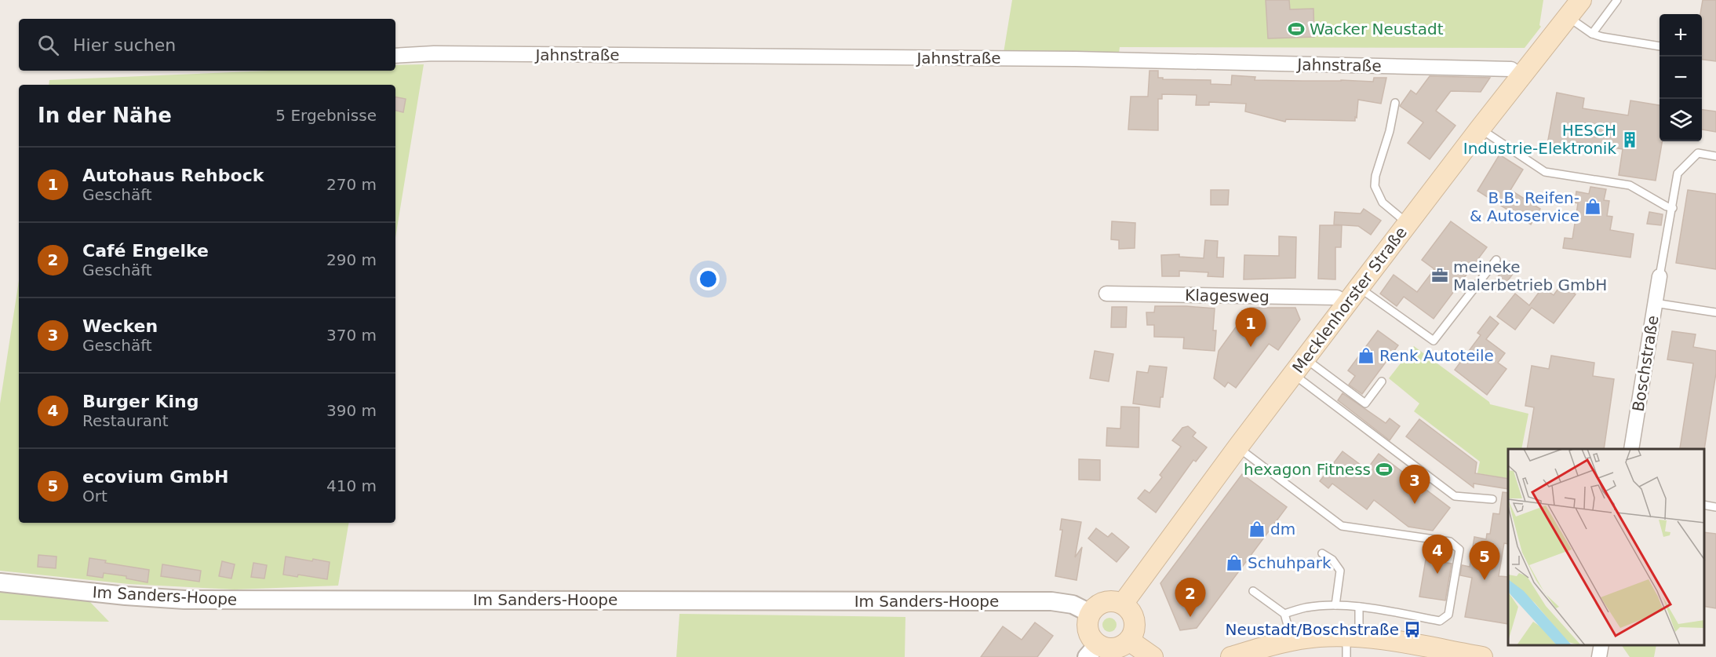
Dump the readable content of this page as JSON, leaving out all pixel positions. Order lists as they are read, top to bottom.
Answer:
{
  "streets": {
    "main road": ["Mecklenhorster Straße"],
    "street": [
      "Jahnstraße",
      "Klagesweg",
      "Boschstraße",
      "Im Sanders-Hoope"
    ]
  },
  "crossings": [
    ["Jahnstraße", "Mecklenhorster Straße"],
    ["Klagesweg", "Mecklenhorster Straße"],
    ["Mecklenhorster Straße", "Im Sanders-Hoope"]
  ],
  "places": {
    "sports": ["Wacker Neustadt", "hexagon Fitness"],
    "building": ["HESCH Industrie-Elektronik"],
    "shop": [
      "B.B. Reifen- & Autoservice",
      "Renk Autoteile",
      "dm",
      "Schuhpark"
    ],
    "office": ["meineke Malerbetrieb GmbH"],
    "bus stop": ["Neustadt/Boschstraße"]
  },
  "page": {
    "map_buttons": ["+", "−"],
    "search": "Hier suchen",
    "heading": ["In der Nähe", "5 Ergebnisse"],
    "list": [
      {
        "mark": "1",
        "name": "Autohaus Rehbock",
        "note": "Geschäft",
        "value": "270 m"
      },
      {
        "mark": "2",
        "name": "Café Engelke",
        "note": "Geschäft",
        "value": "290 m"
      },
      {
        "mark": "3",
        "name": "Wecken",
        "note": "Geschäft",
        "value": "370 m"
      },
      {
        "mark": "4",
        "name": "Burger King",
        "note": "Restaurant",
        "value": "390 m"
      },
      {
        "mark": "5",
        "name": "ecovium GmbH",
        "note": "Ort",
        "value": "410 m"
      }
    ],
    "pins": [
      "1",
      "3",
      "4",
      "5",
      "2"
    ]
  }
}
